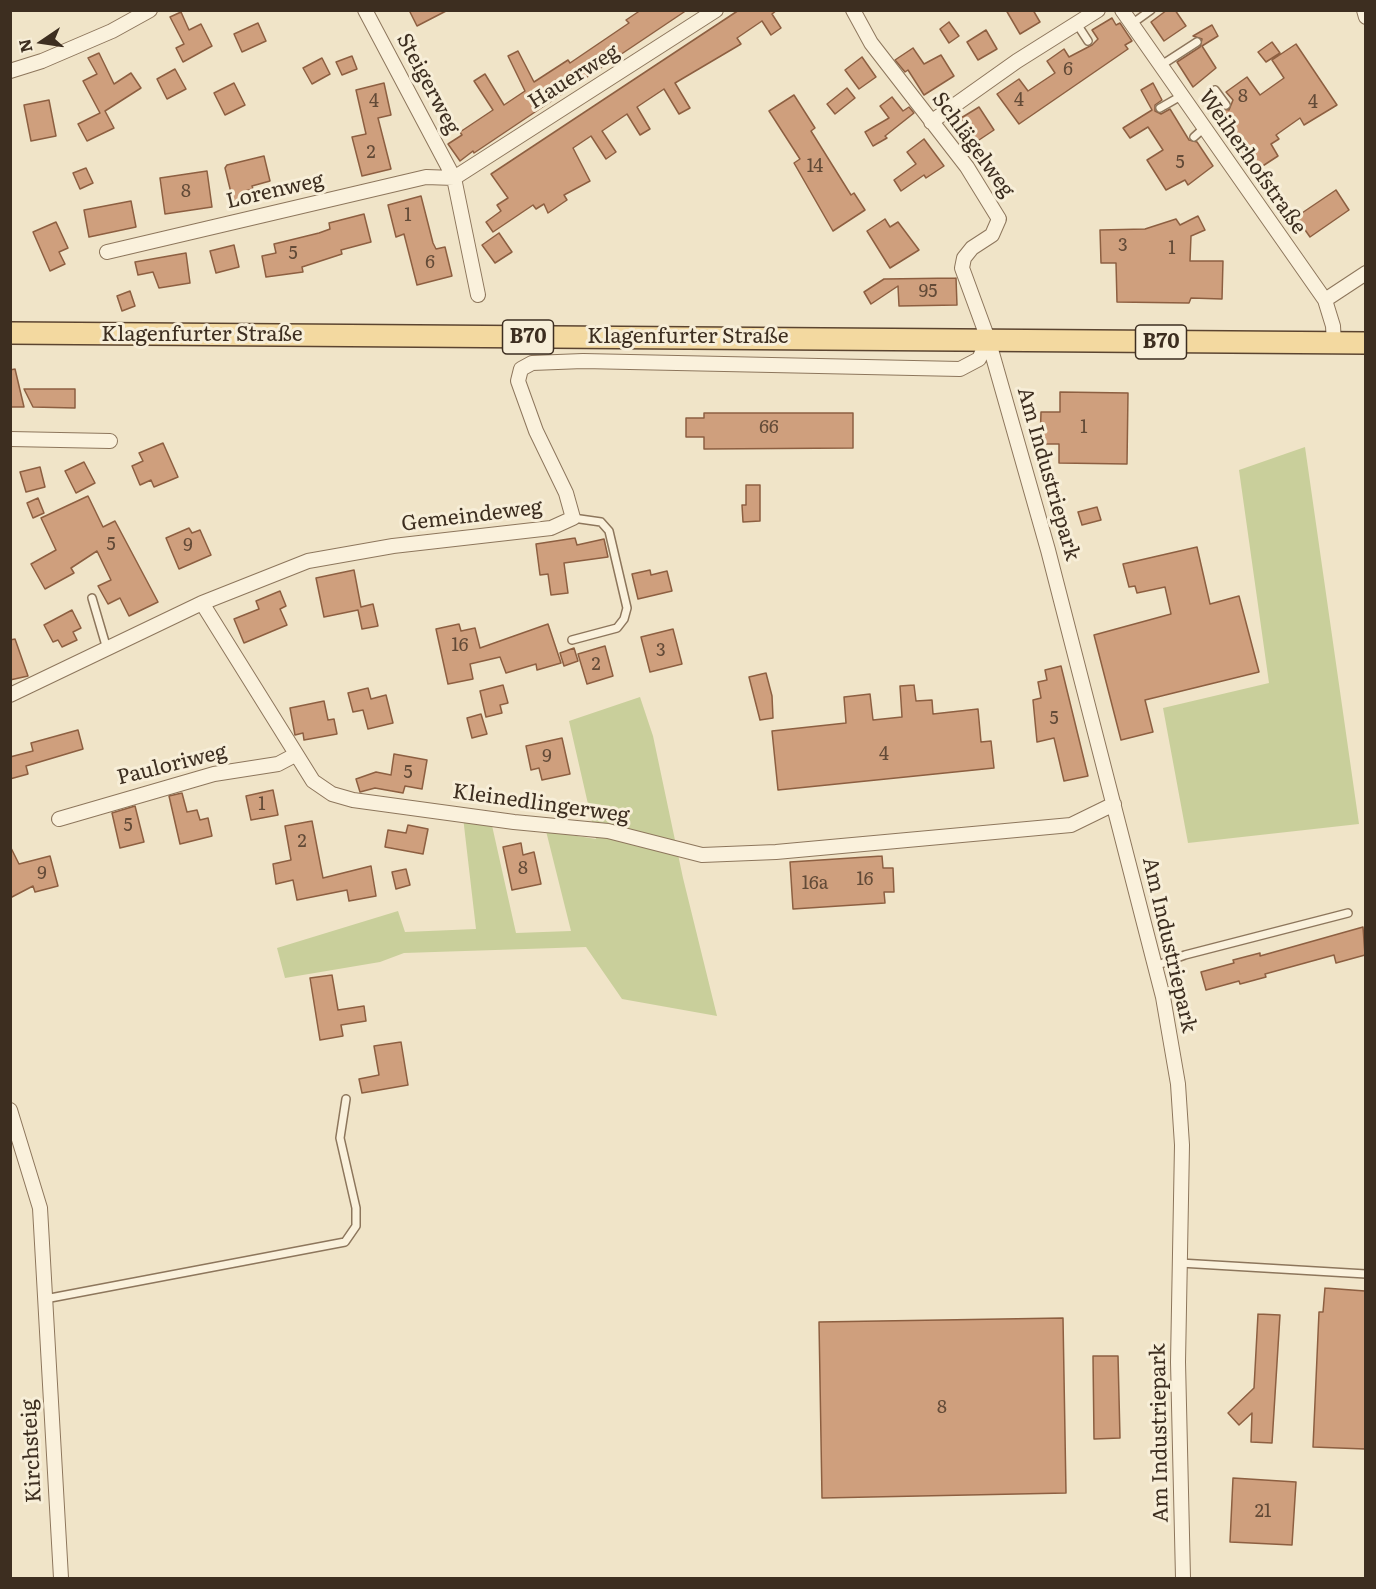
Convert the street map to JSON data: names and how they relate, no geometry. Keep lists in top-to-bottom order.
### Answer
{
  "streets": {
    "main road": ["Klagenfurter Straße", "B70"],
    "street": [
      "Hauerweg",
      "Steigerweg",
      "Schlägelweg",
      "Weiherhofstraße",
      "Lorenweg",
      "Am Industriepark",
      "Gemeindeweg",
      "Pauloriweg",
      "Kleinedlingerweg",
      "Kirchsteig"
    ]
  },
  "crossings": [
    ["Hauerweg", "Steigerweg"],
    ["Hauerweg", "Lorenweg"],
    ["Steigerweg", "Lorenweg"],
    ["Schlägelweg", "Klagenfurter Straße"],
    ["Schlägelweg", "Am Industriepark"],
    ["Schlägelweg", "Gemeindeweg"],
    ["Weiherhofstraße", "Klagenfurter Straße"],
    ["Klagenfurter Straße", "Am Industriepark"],
    ["Klagenfurter Straße", "Gemeindeweg"],
    ["Am Industriepark", "Gemeindeweg"],
    ["Am Industriepark", "Kleinedlingerweg"],
    ["Gemeindeweg", "Kleinedlingerweg"],
    ["Pauloriweg", "Kleinedlingerweg"]
  ],
  "house_numbers": [
    "6",
    "8",
    "4",
    "4",
    "4",
    "2",
    "5",
    "14",
    "8",
    "1",
    "3",
    "1",
    "5",
    "6",
    "95",
    "66",
    "1",
    "5",
    "9",
    "16",
    "3",
    "2",
    "5",
    "4",
    "9",
    "5",
    "1",
    "5",
    "2",
    "8",
    "9",
    "16",
    "16a",
    "8",
    "21"
  ],
  "north": "left"
}
